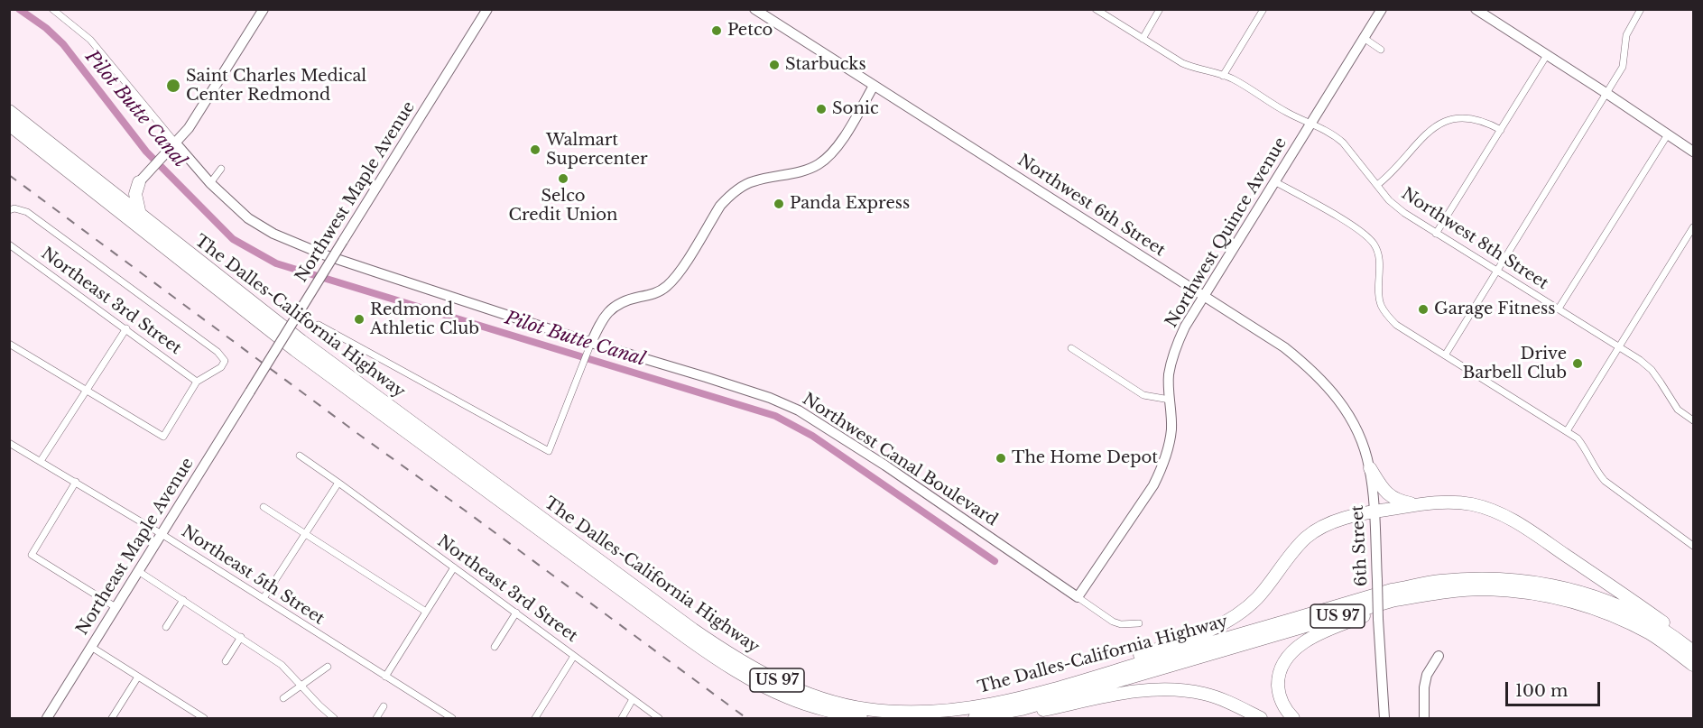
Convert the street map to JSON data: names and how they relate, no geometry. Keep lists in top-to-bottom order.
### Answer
{
  "streets": {
    "highway": ["The Dalles-California Highway", "US 97"],
    "street": [
      "Northwest Maple Avenue",
      "Northwest 6th Street",
      "Northwest Quince Avenue",
      "Northwest 8th Street",
      "Northeast 3rd Street",
      "Northwest Canal Boulevard",
      "6th Street",
      "Northeast Maple Avenue",
      "Northeast 5th Street"
    ]
  },
  "crossings": [
    ["Northwest Maple Avenue", "Northeast Maple Avenue"],
    ["Northwest 6th Street", "Northwest Quince Avenue"],
    ["Northwest 6th Street", "6th Street"],
    ["Northwest Quince Avenue", "Northwest 8th Street"],
    ["Northwest Quince Avenue", "Northwest Canal Boulevard"],
    ["Northeast Maple Avenue", "Northeast 5th Street"]
  ],
  "water": ["Pilot Butte Canal"],
  "places": [
    "Petco",
    "Starbucks",
    "Saint Charles Medical Center Redmond",
    "Sonic",
    "Walmart Supercenter",
    "Selco Credit Union",
    "Panda Express",
    "Garage Fitness",
    "Redmond Athletic Club",
    "Drive Barbell Club",
    "The Home Depot"
  ],
  "scale_bar": "100 m"
}
